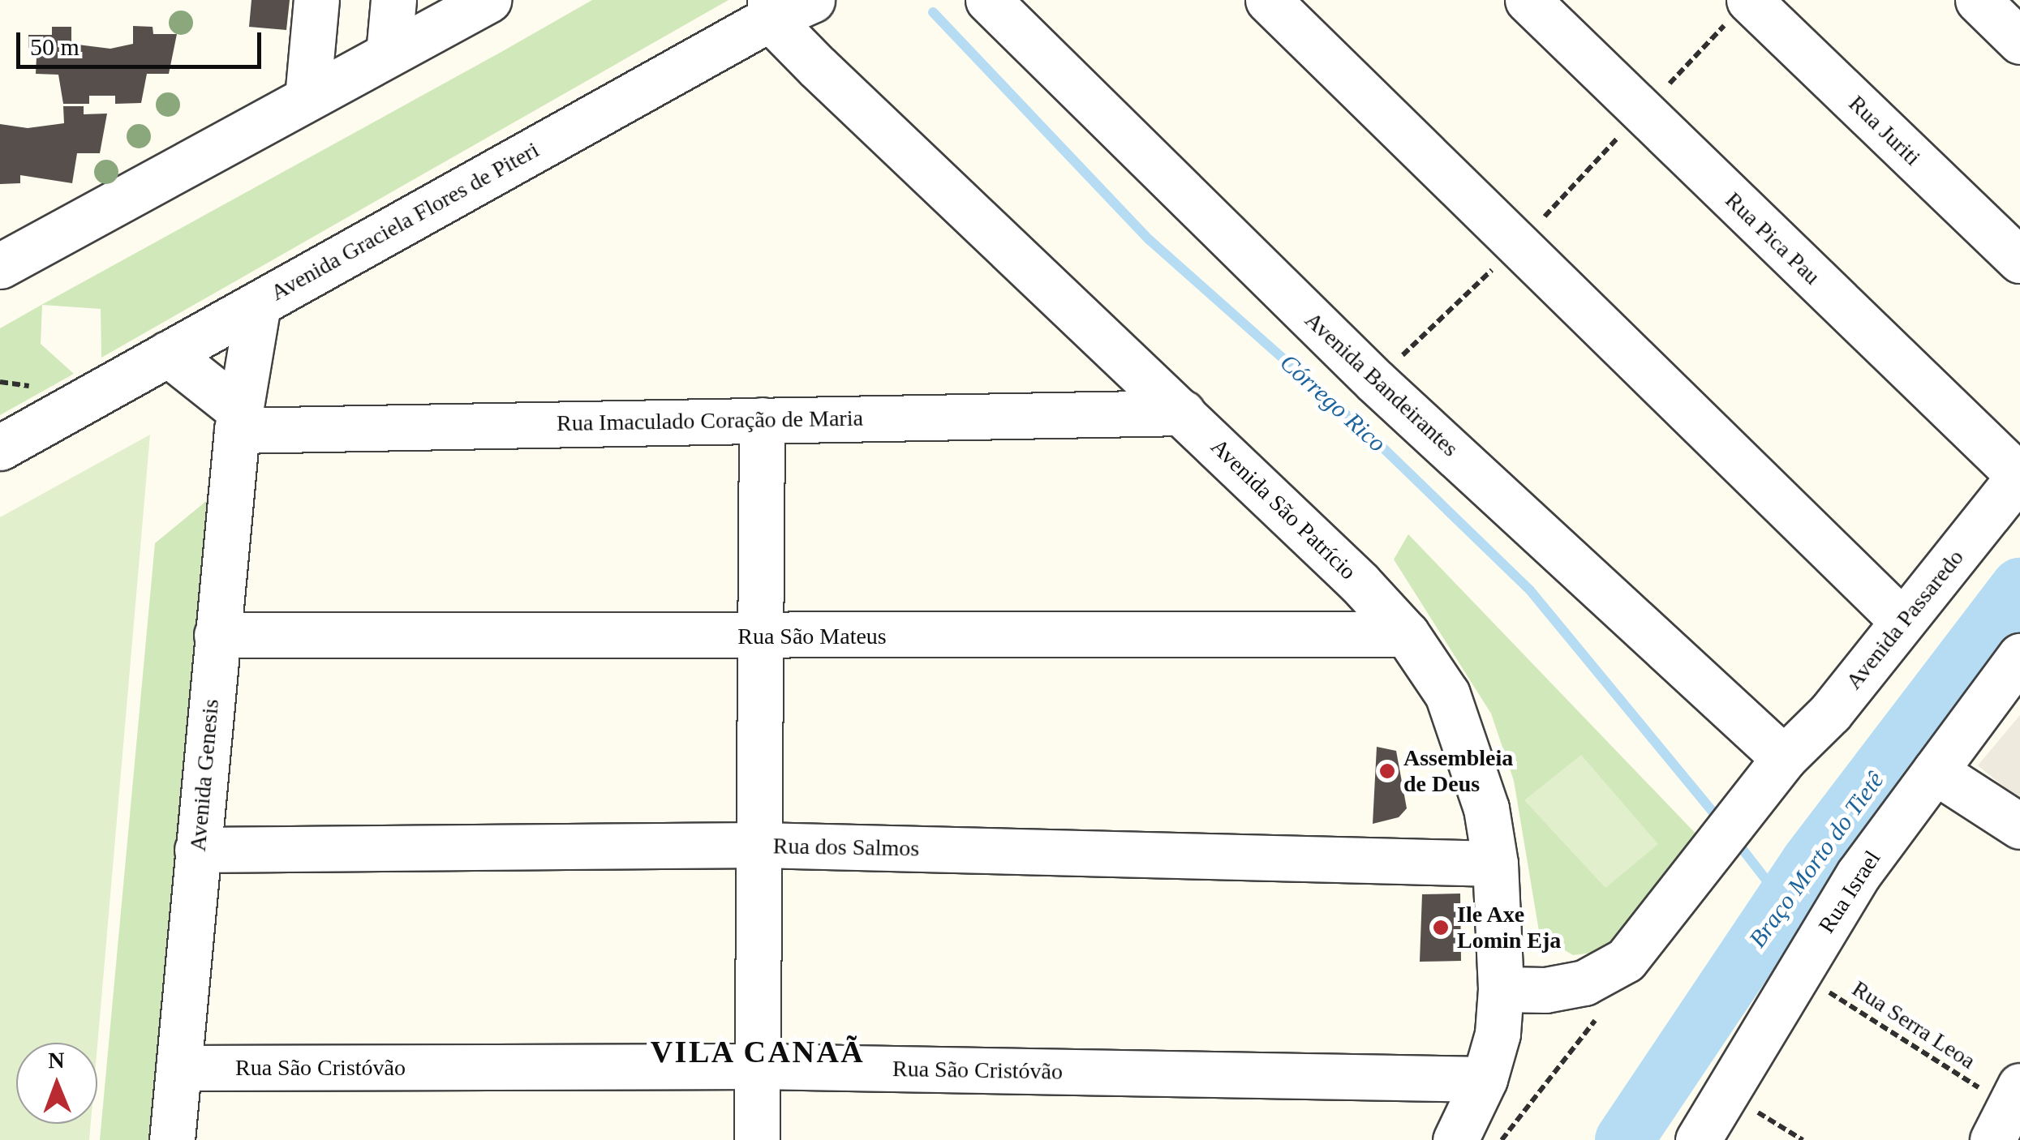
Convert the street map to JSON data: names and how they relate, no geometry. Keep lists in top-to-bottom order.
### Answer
{
  "streets": {
    "street": [
      "Rua Juriti",
      "Avenida Graciela Flores de Piteri",
      "Rua Pica Pau",
      "Avenida Bandeirantes",
      "Rua Imaculado Coração de Maria",
      "Avenida São Patrício",
      "Avenida Passaredo",
      "Rua São Mateus",
      "Avenida Genesis",
      "Rua dos Salmos",
      "Rua Israel",
      "Rua São Cristóvão"
    ],
    "path": ["Rua Serra Leoa"]
  },
  "crossings": [
    ["Avenida Graciela Flores de Piteri", "Avenida São Patrício"],
    ["Avenida Graciela Flores de Piteri", "Avenida Genesis"],
    ["Rua Pica Pau", "Avenida Passaredo"],
    ["Avenida Bandeirantes", "Avenida Passaredo"],
    ["Rua Imaculado Coração de Maria", "Avenida São Patrício"],
    ["Rua Imaculado Coração de Maria", "Avenida Genesis"],
    ["Avenida São Patrício", "Avenida Passaredo"],
    ["Avenida São Patrício", "Rua São Mateus"],
    ["Avenida São Patrício", "Rua dos Salmos"],
    ["Avenida São Patrício", "Rua São Cristóvão"],
    ["Rua São Mateus", "Avenida Genesis"],
    ["Avenida Genesis", "Rua dos Salmos"],
    ["Avenida Genesis", "Rua São Cristóvão"],
    ["Rua Israel", "Rua Serra Leoa"]
  ],
  "districts": ["VILA CANAÃ"],
  "water": ["Córrego Rico", "Braço Morto do Tietê"],
  "places": ["Assembleia de Deus", "Ile Axe Lomin Eja"],
  "scale_bar": "50 m",
  "north": "top"
}
